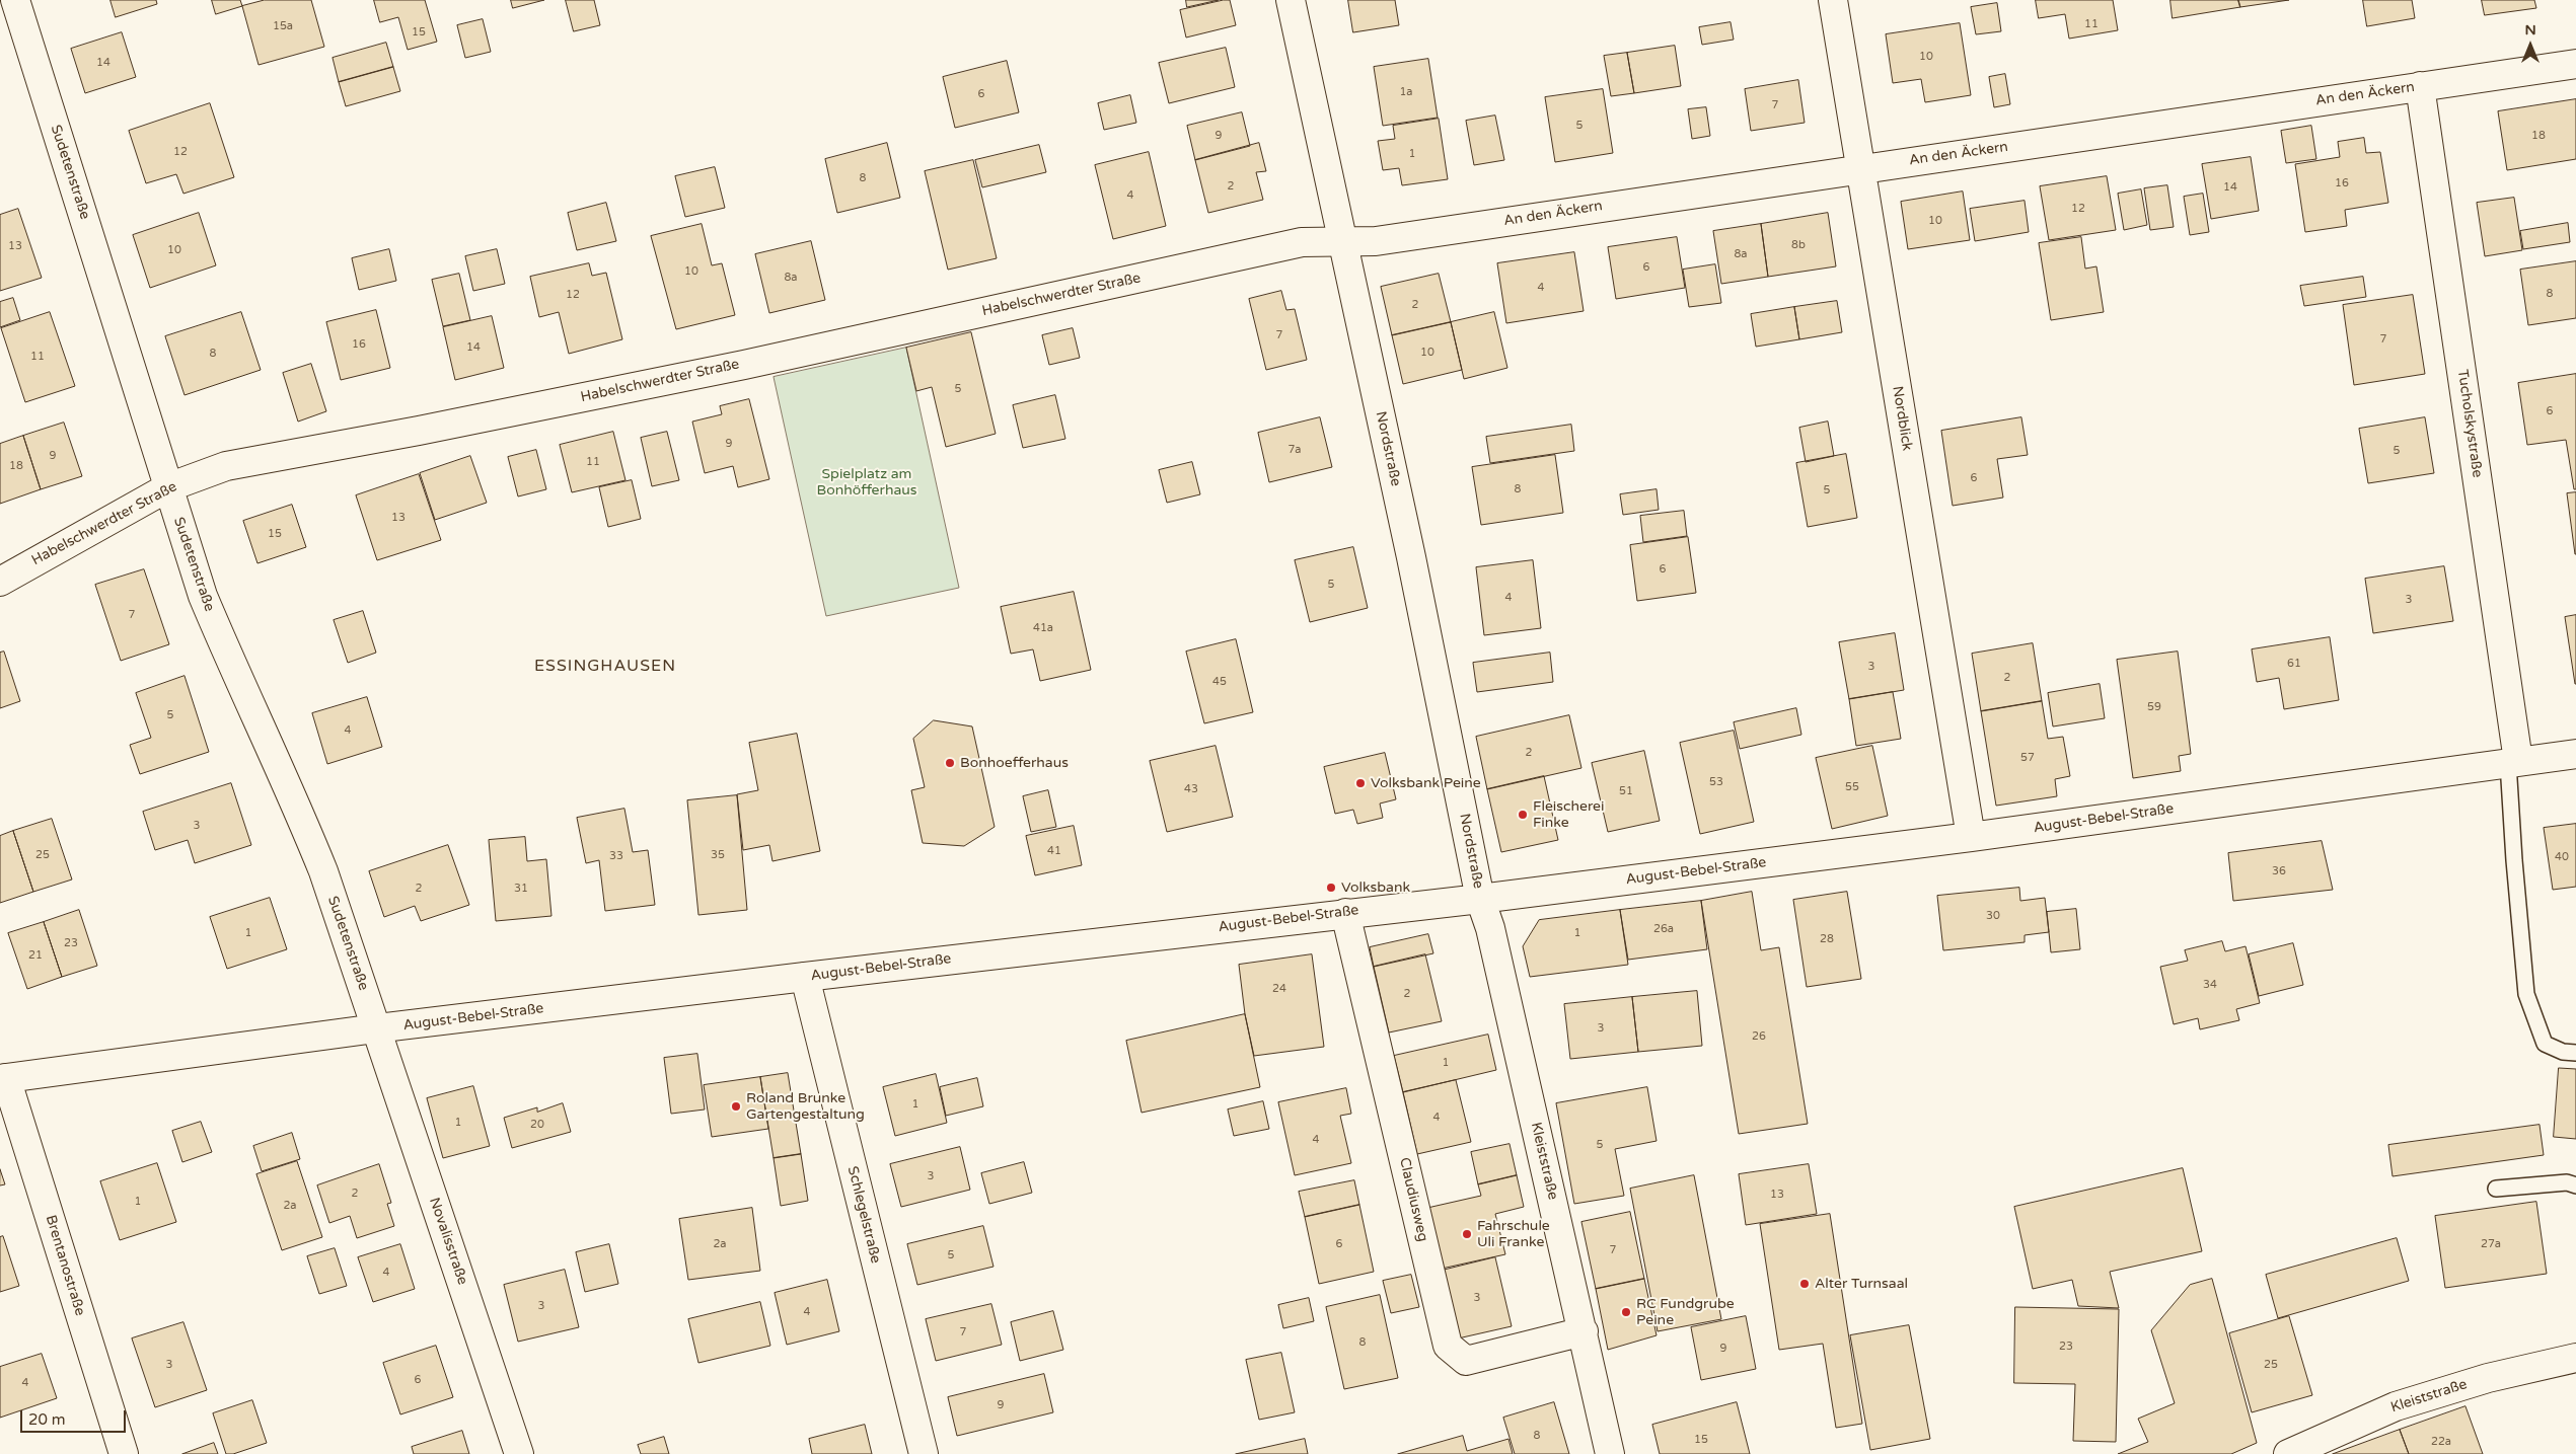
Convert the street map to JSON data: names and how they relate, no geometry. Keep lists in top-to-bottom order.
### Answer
{
  "streets": {
    "street": [
      "An den Äckern",
      "Sudetenstraße",
      "Habelschwerdter Straße",
      "Nordblick",
      "Tucholskystraße",
      "Nordstraße",
      "August-Bebel-Straße",
      "Kleiststraße",
      "Claudiusweg",
      "Schlegelstraße",
      "Novalisstraße",
      "Brentanostraße"
    ]
  },
  "crossings": [
    ["An den Äckern", "Habelschwerdter Straße"],
    ["An den Äckern", "Nordblick"],
    ["An den Äckern", "Tucholskystraße"],
    ["An den Äckern", "Nordstraße"],
    ["Sudetenstraße", "Habelschwerdter Straße"],
    ["Sudetenstraße", "August-Bebel-Straße"],
    ["Sudetenstraße", "Novalisstraße"],
    ["Habelschwerdter Straße", "Nordstraße"],
    ["Nordblick", "August-Bebel-Straße"],
    ["Tucholskystraße", "August-Bebel-Straße"],
    ["Nordstraße", "August-Bebel-Straße"],
    ["Nordstraße", "Kleiststraße"],
    ["August-Bebel-Straße", "Kleiststraße"],
    ["August-Bebel-Straße", "Claudiusweg"],
    ["August-Bebel-Straße", "Schlegelstraße"],
    ["August-Bebel-Straße", "Novalisstraße"],
    ["August-Bebel-Straße", "Brentanostraße"],
    ["Kleiststraße", "Claudiusweg"]
  ],
  "districts": ["ESSINGHAUSEN"],
  "parks": ["Spielplatz am Bonhöfferhaus"],
  "places": [
    "Bonhoefferhaus",
    "Volksbank Peine",
    "Fleischerei Finke",
    "Volksbank",
    "Roland Brunke Gartengestaltung",
    "Fahrschule Uli Franke",
    "Alter Turnsaal",
    "RC Fundgrube Peine"
  ],
  "house_numbers": [
    "11",
    "15a",
    "15",
    "10",
    "14",
    "1a",
    "6",
    "7",
    "5",
    "9",
    "18",
    "12",
    "1",
    "8",
    "16",
    "2",
    "14",
    "4",
    "12",
    "10",
    "8b",
    "13",
    "10",
    "8a",
    "6",
    "10",
    "8a",
    "4",
    "8",
    "12",
    "2",
    "7",
    "7",
    "16",
    "14",
    "10",
    "8",
    "11",
    "5",
    "6",
    "9",
    "7a",
    "5",
    "9",
    "11",
    "18",
    "6",
    "8",
    "5",
    "13",
    "15",
    "6",
    "5",
    "4",
    "3",
    "7",
    "41a",
    "61",
    "3",
    "2",
    "45",
    "59",
    "5",
    "4",
    "2",
    "57",
    "53",
    "55",
    "43",
    "51",
    "3",
    "41",
    "25",
    "35",
    "33",
    "40",
    "36",
    "2",
    "31",
    "30",
    "26a",
    "1",
    "1",
    "28",
    "23",
    "21",
    "34",
    "24",
    "2",
    "3",
    "26",
    "1",
    "1",
    "4",
    "1",
    "20",
    "4",
    "5",
    "3",
    "2",
    "13",
    "1",
    "2a",
    "2a",
    "6",
    "27a",
    "7",
    "5",
    "4",
    "3",
    "3",
    "4",
    "7",
    "8",
    "23",
    "9",
    "3",
    "25",
    "6",
    "4",
    "9",
    "8",
    "15",
    "22a"
  ],
  "scale_bar": "20 m",
  "north": "top"
}
